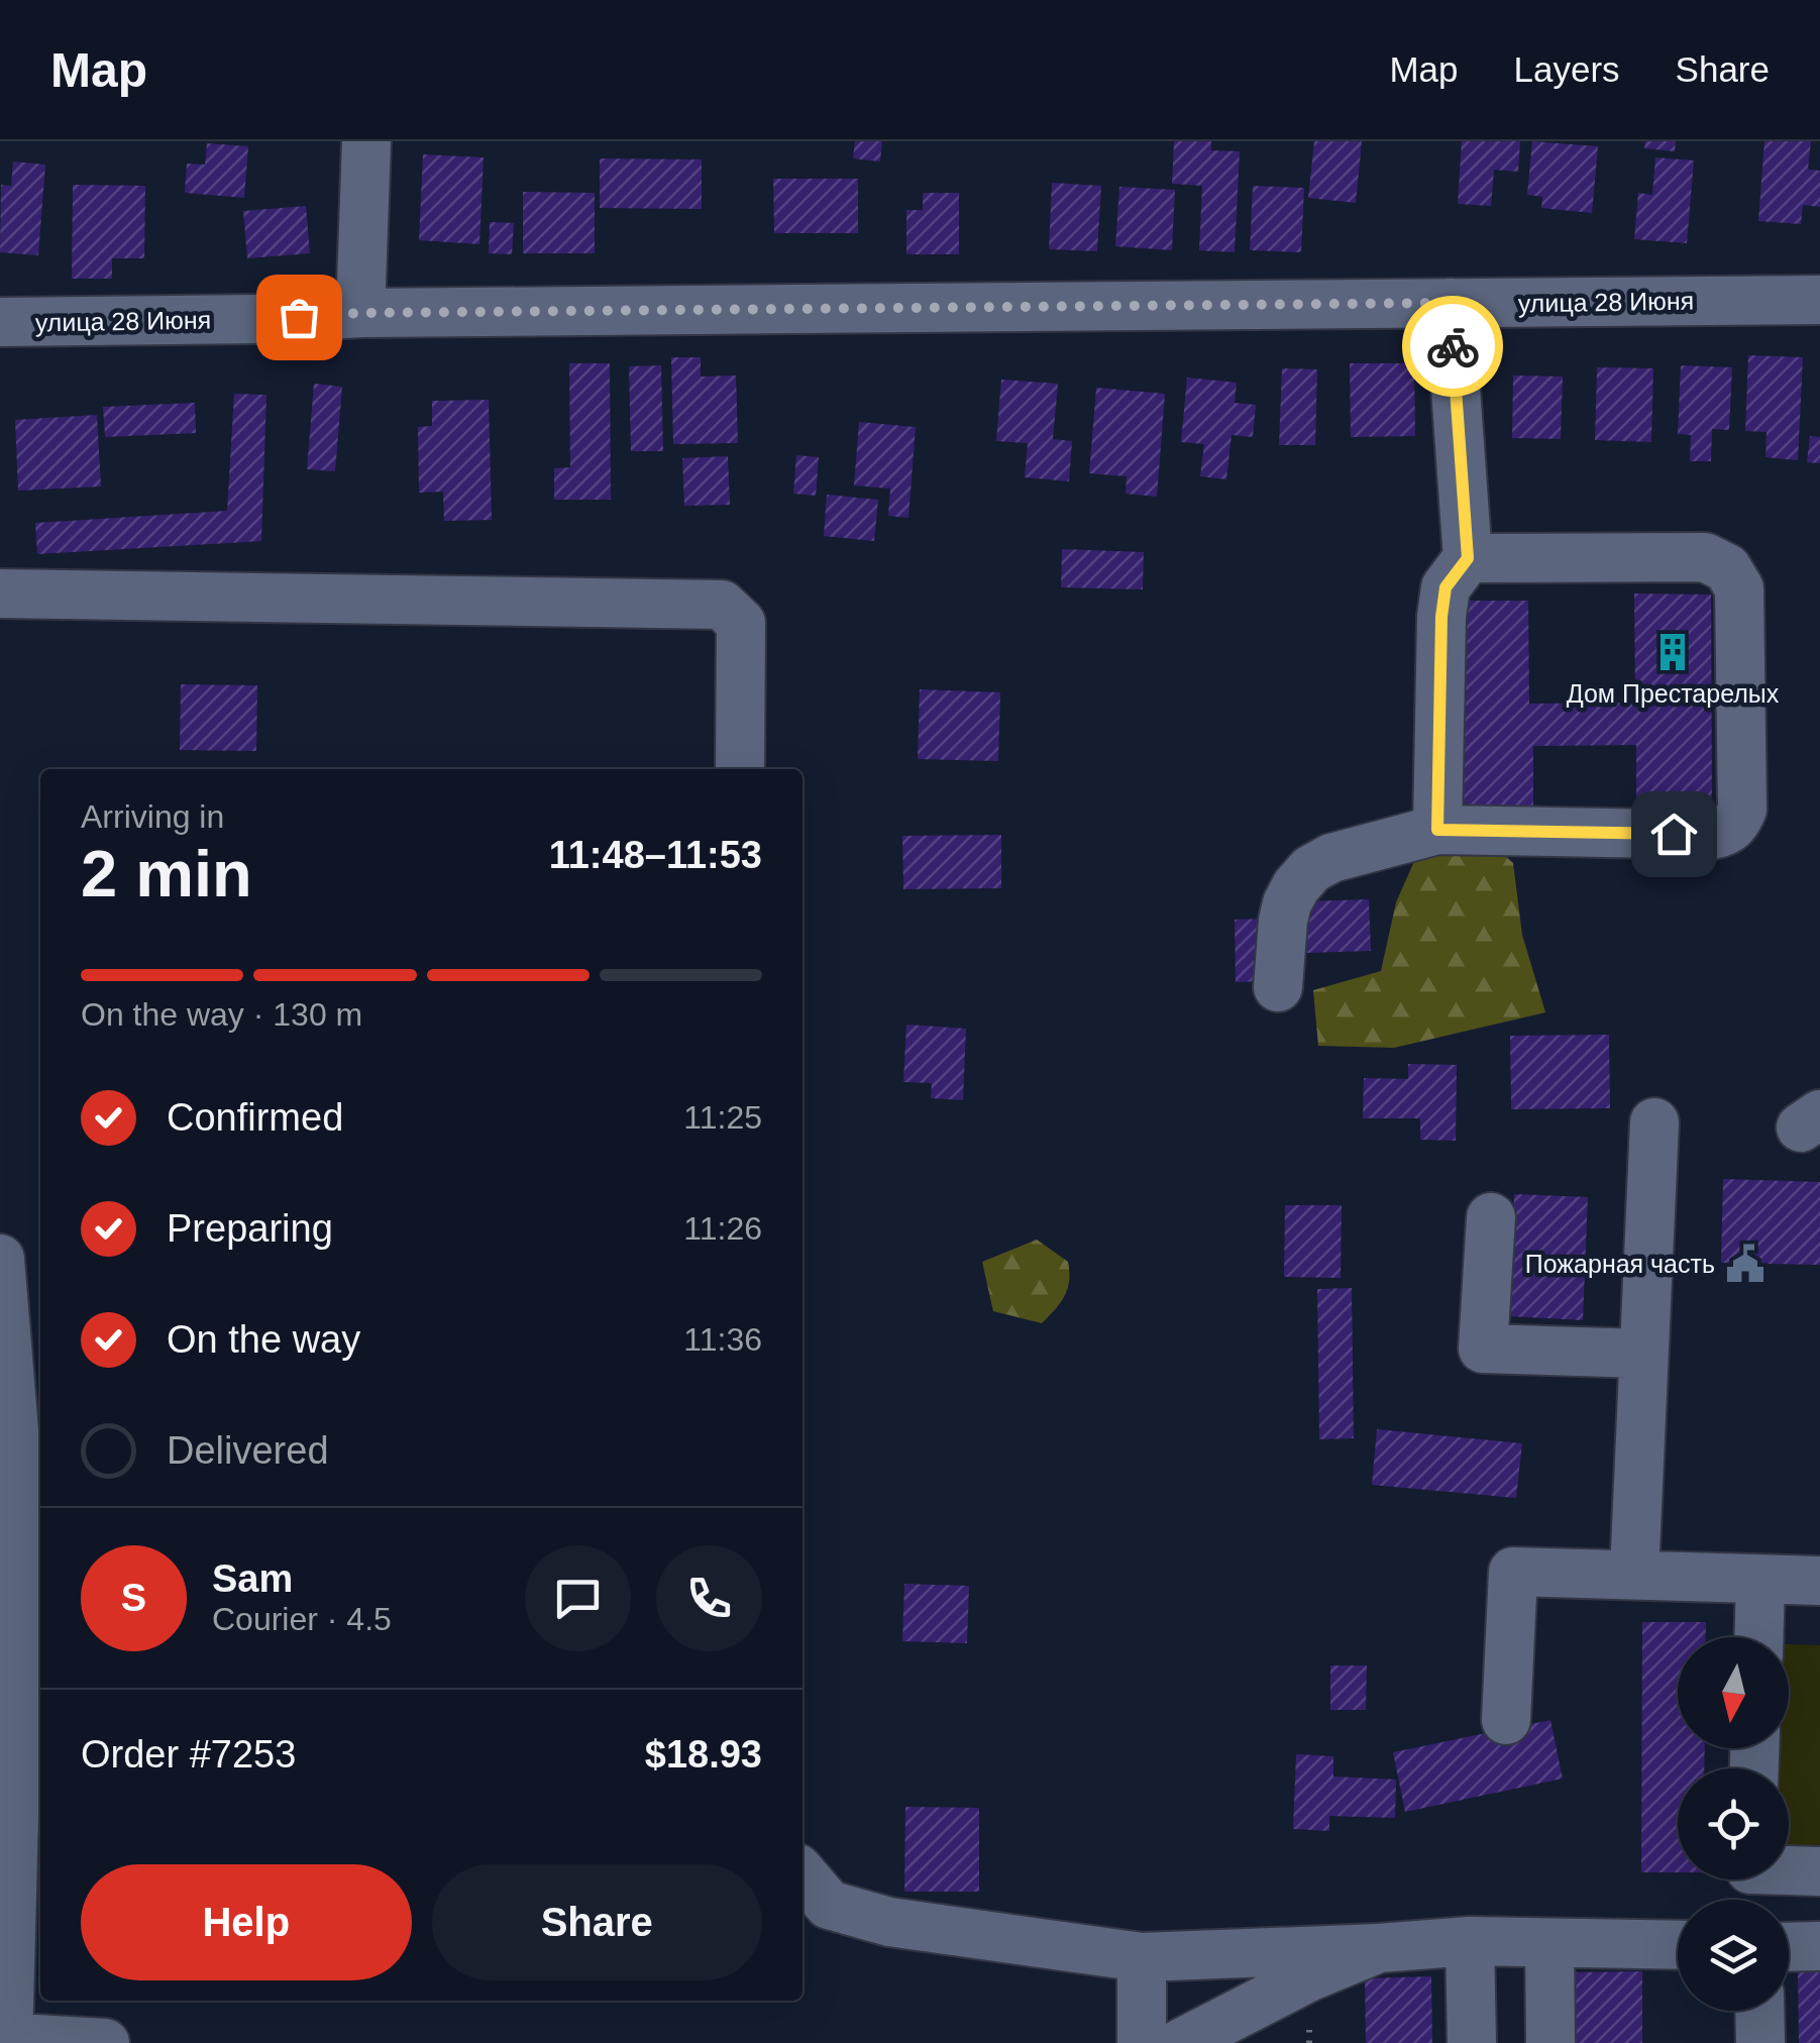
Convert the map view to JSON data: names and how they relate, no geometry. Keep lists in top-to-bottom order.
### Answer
{
  "streets": {
    "street": ["улица 28 Июня"]
  },
  "places": {
    "building": ["Дом Престарелых"],
    "public building": ["Пожарная часть"]
  },
  "north": "bottom",
  "page": {
    "header": "Map",
    "nav": ["Map", "Layers", "Share"],
    "heading": ["2 min", "Arriving in", "11:48–11:53"],
    "panel": [
      "Sam",
      "Courier · 4.5",
      "Order #7253",
      "$18.93"
    ],
    "bar": "On the way · 130 m",
    "list": [
      ["Confirmed", "11:25"],
      ["Preparing", "11:26"],
      ["On the way", "11:36"],
      "Delivered"
    ],
    "round": "S",
    "buttons": ["Help", "Share"]
  }
}
